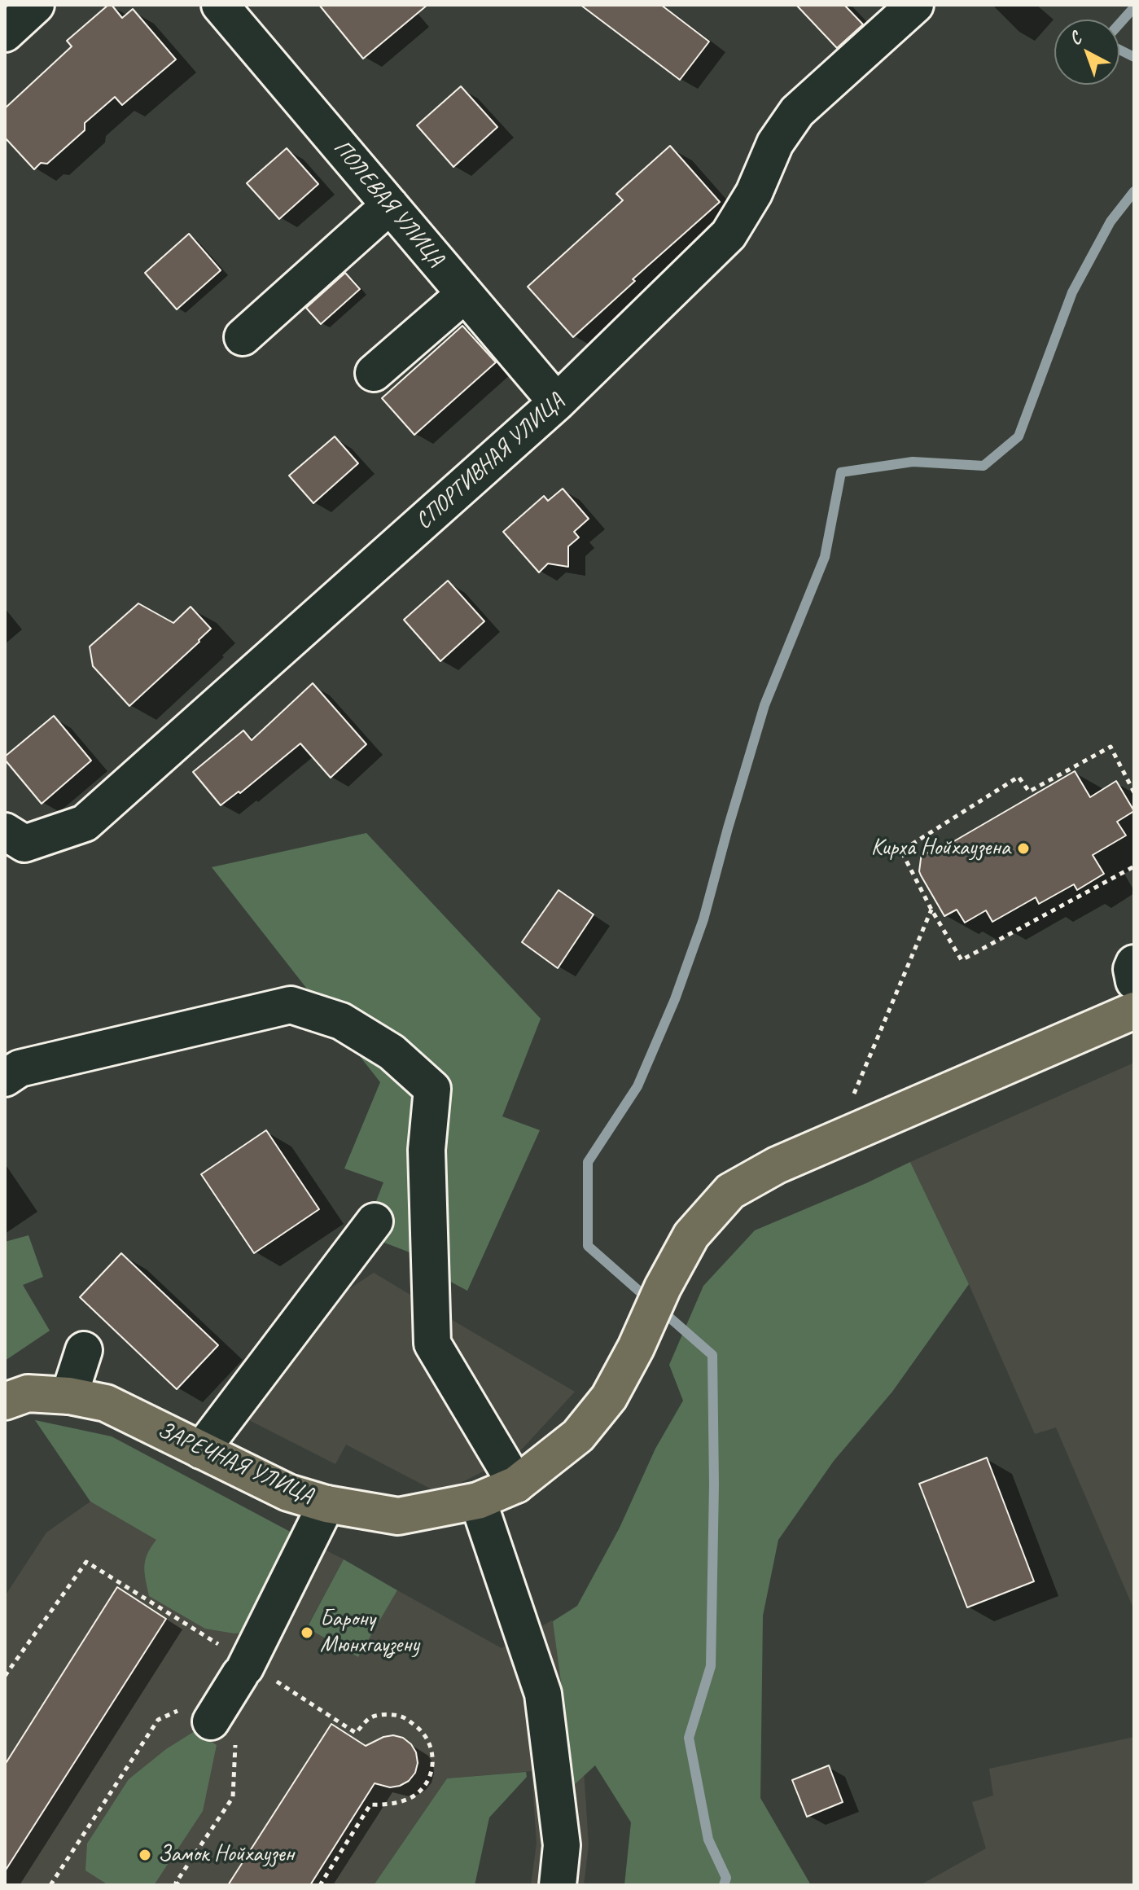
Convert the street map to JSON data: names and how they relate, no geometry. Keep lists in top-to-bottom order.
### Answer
{
  "streets": {
    "main road": ["ЗАРЕЧНАЯ УЛИЦА"],
    "street": ["ПОЛЕВАЯ УЛИЦА", "СПОРТИВНАЯ УЛИЦА"]
  },
  "crossings": [
    ["ПОЛЕВАЯ УЛИЦА", "СПОРТИВНАЯ УЛИЦА"]
  ],
  "places": ["Кирха Нойхаузена", "Барону Мюнхгаузену", "Замок Нойхаузен"],
  "north": "top left"
}
